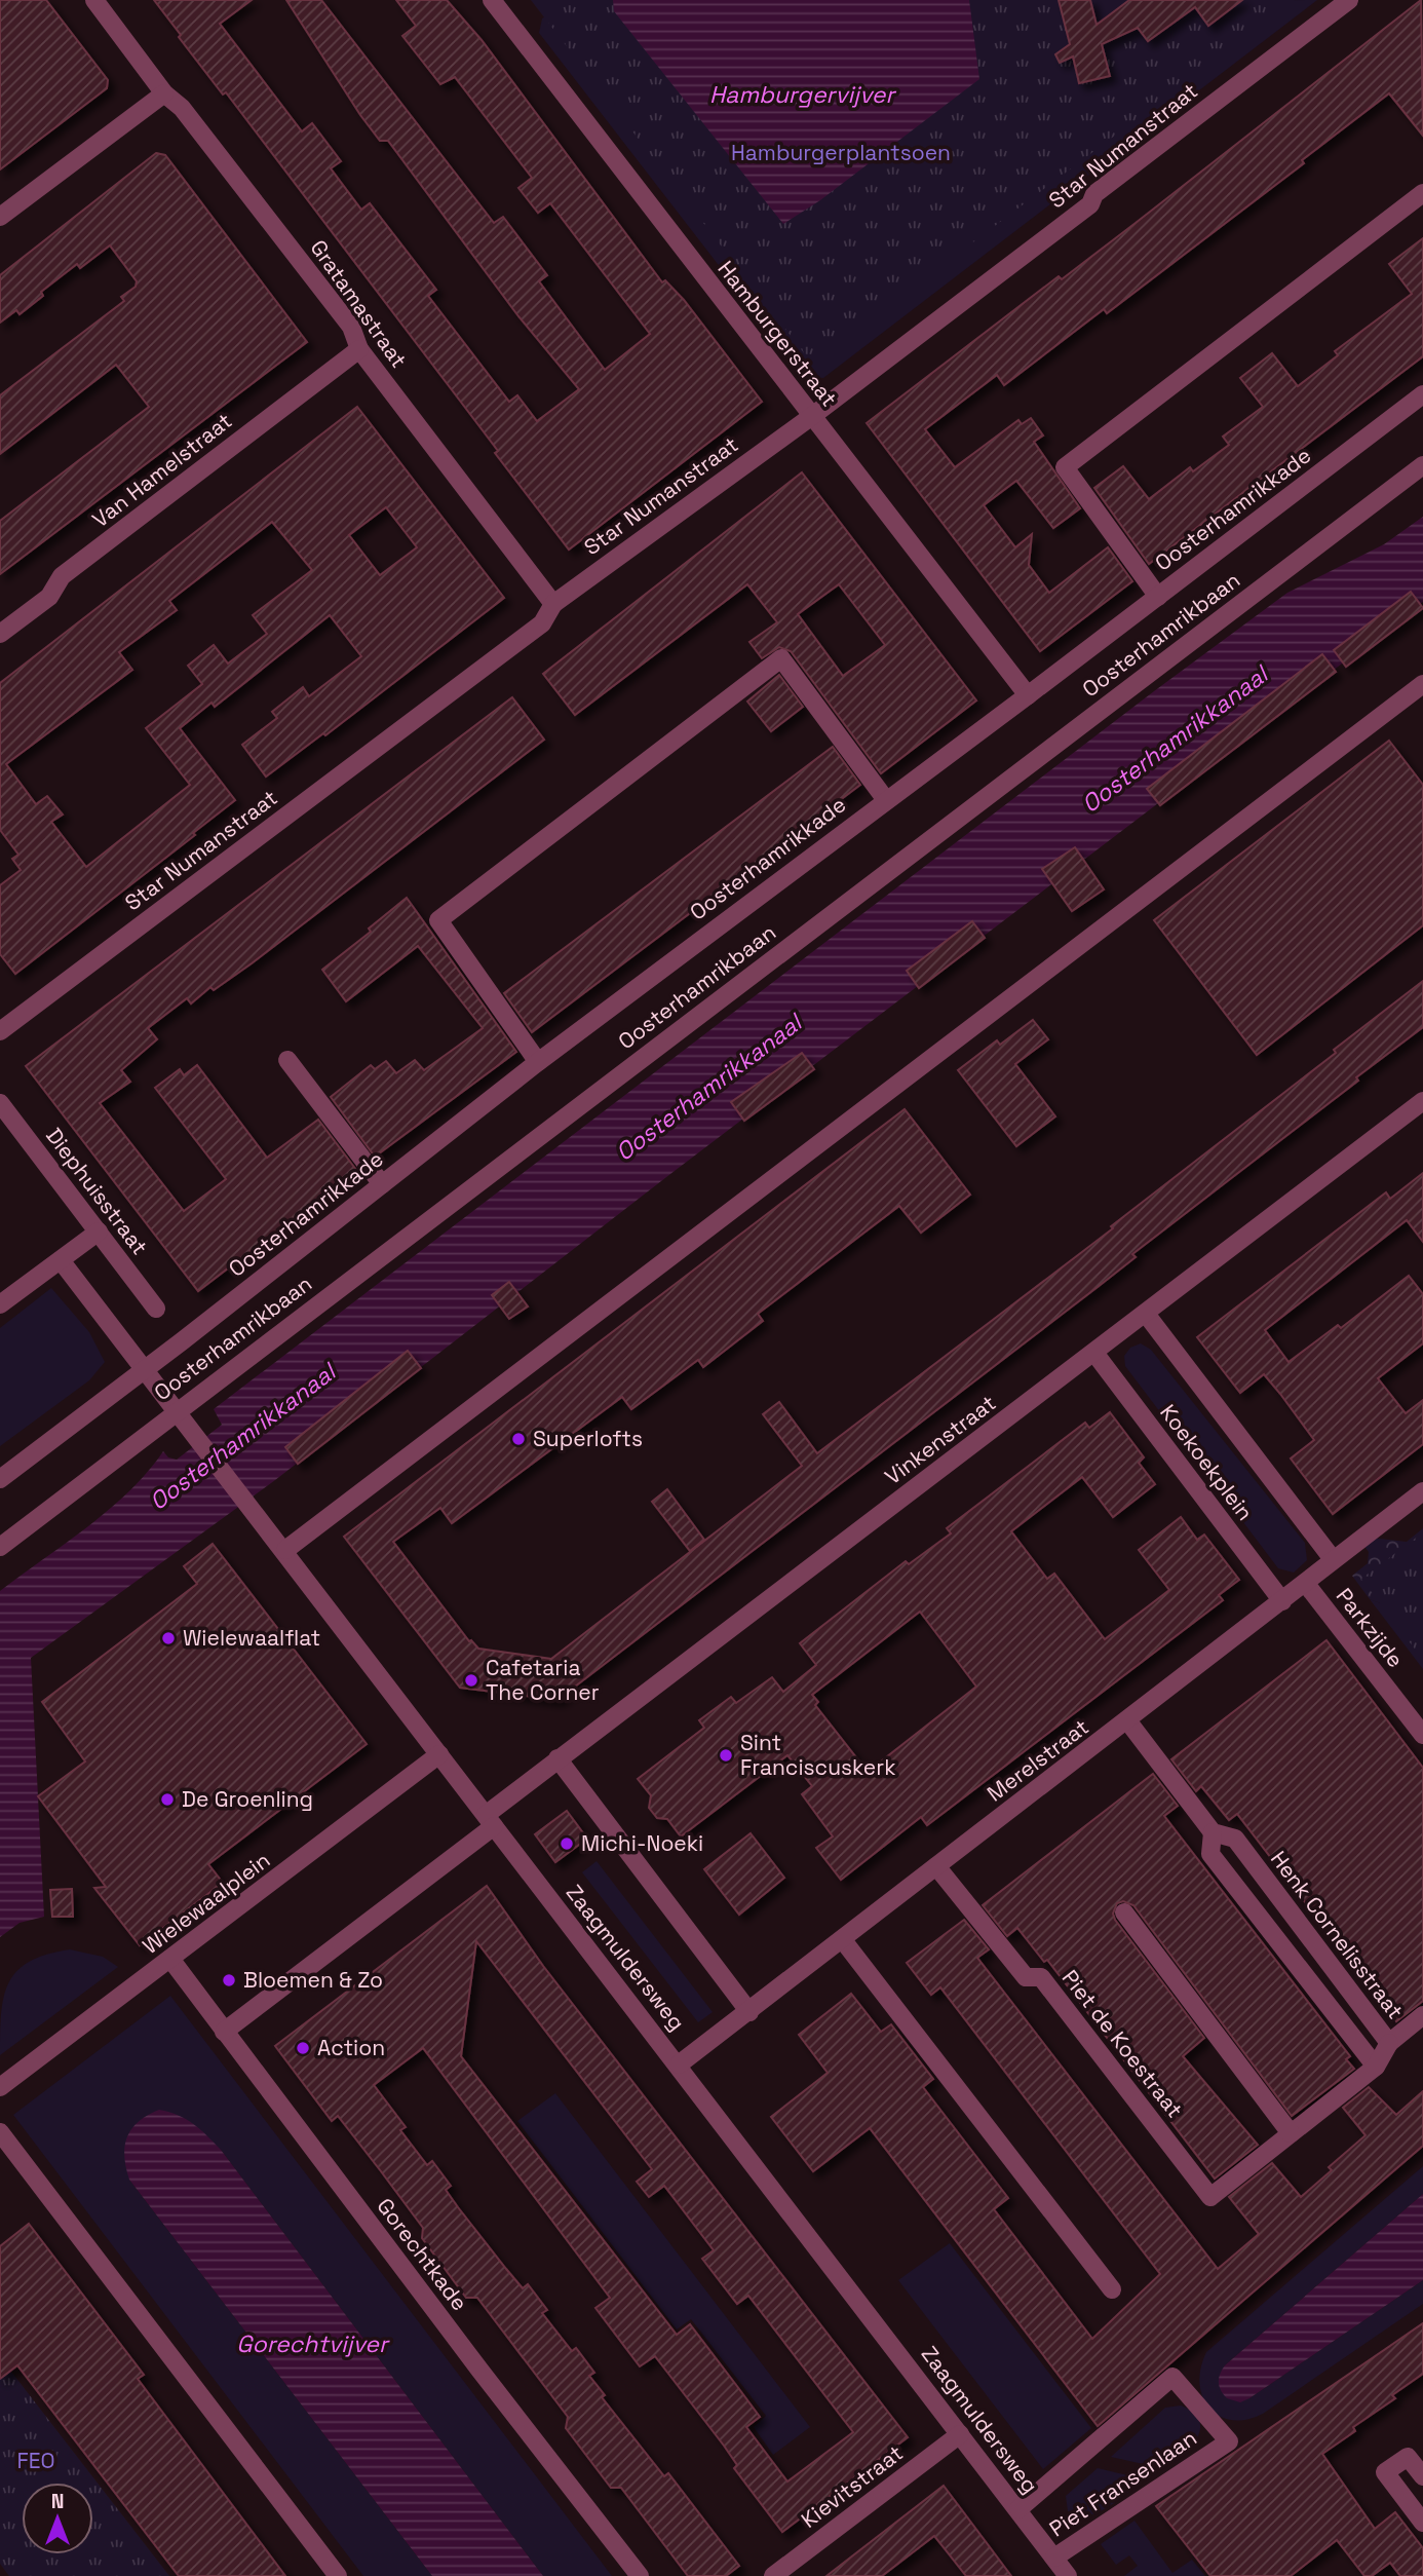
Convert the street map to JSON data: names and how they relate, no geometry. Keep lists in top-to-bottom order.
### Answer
{
  "streets": {
    "street": [
      "Star Numanstraat",
      "Gratamastraat",
      "Hamburgerstraat",
      "Van Hamelstraat",
      "Oosterhamrikkade",
      "Oosterhamrikbaan",
      "Diephuisstraat",
      "Vinkenstraat",
      "Koekoekplein",
      "Parkzijde",
      "Merelstraat",
      "Wielewaalplein",
      "Henk Cornelisstraat",
      "Zaagmuldersweg",
      "Piet de Koestraat",
      "Gorechtkade",
      "Piet Fransenlaan",
      "Kievitstraat"
    ]
  },
  "crossings": [
    ["Star Numanstraat", "Gratamastraat"],
    ["Star Numanstraat", "Hamburgerstraat"],
    ["Gratamastraat", "Van Hamelstraat"],
    ["Hamburgerstraat", "Oosterhamrikkade"],
    ["Oosterhamrikkade", "Zaagmuldersweg"],
    ["Oosterhamrikbaan", "Zaagmuldersweg"],
    ["Vinkenstraat", "Koekoekplein"],
    ["Vinkenstraat", "Zaagmuldersweg"],
    ["Koekoekplein", "Merelstraat"],
    ["Parkzijde", "Merelstraat"],
    ["Merelstraat", "Henk Cornelisstraat"],
    ["Merelstraat", "Zaagmuldersweg"],
    ["Merelstraat", "Piet de Koestraat"],
    ["Wielewaalplein", "Zaagmuldersweg"],
    ["Wielewaalplein", "Gorechtkade"],
    ["Zaagmuldersweg", "Piet Fransenlaan"],
    ["Zaagmuldersweg", "Kievitstraat"]
  ],
  "water": ["Hamburgervijver", "Oosterhamrikkanaal", "Gorechtvijver"],
  "parks": ["Hamburgerplantsoen", "FEO"],
  "places": [
    "Superlofts",
    "Wielewaalflat",
    "Cafetaria The Corner",
    "Sint Franciscuskerk",
    "De Groenling",
    "Michi-Noeki",
    "Bloemen & Zo",
    "Action"
  ],
  "north": "top"
}
